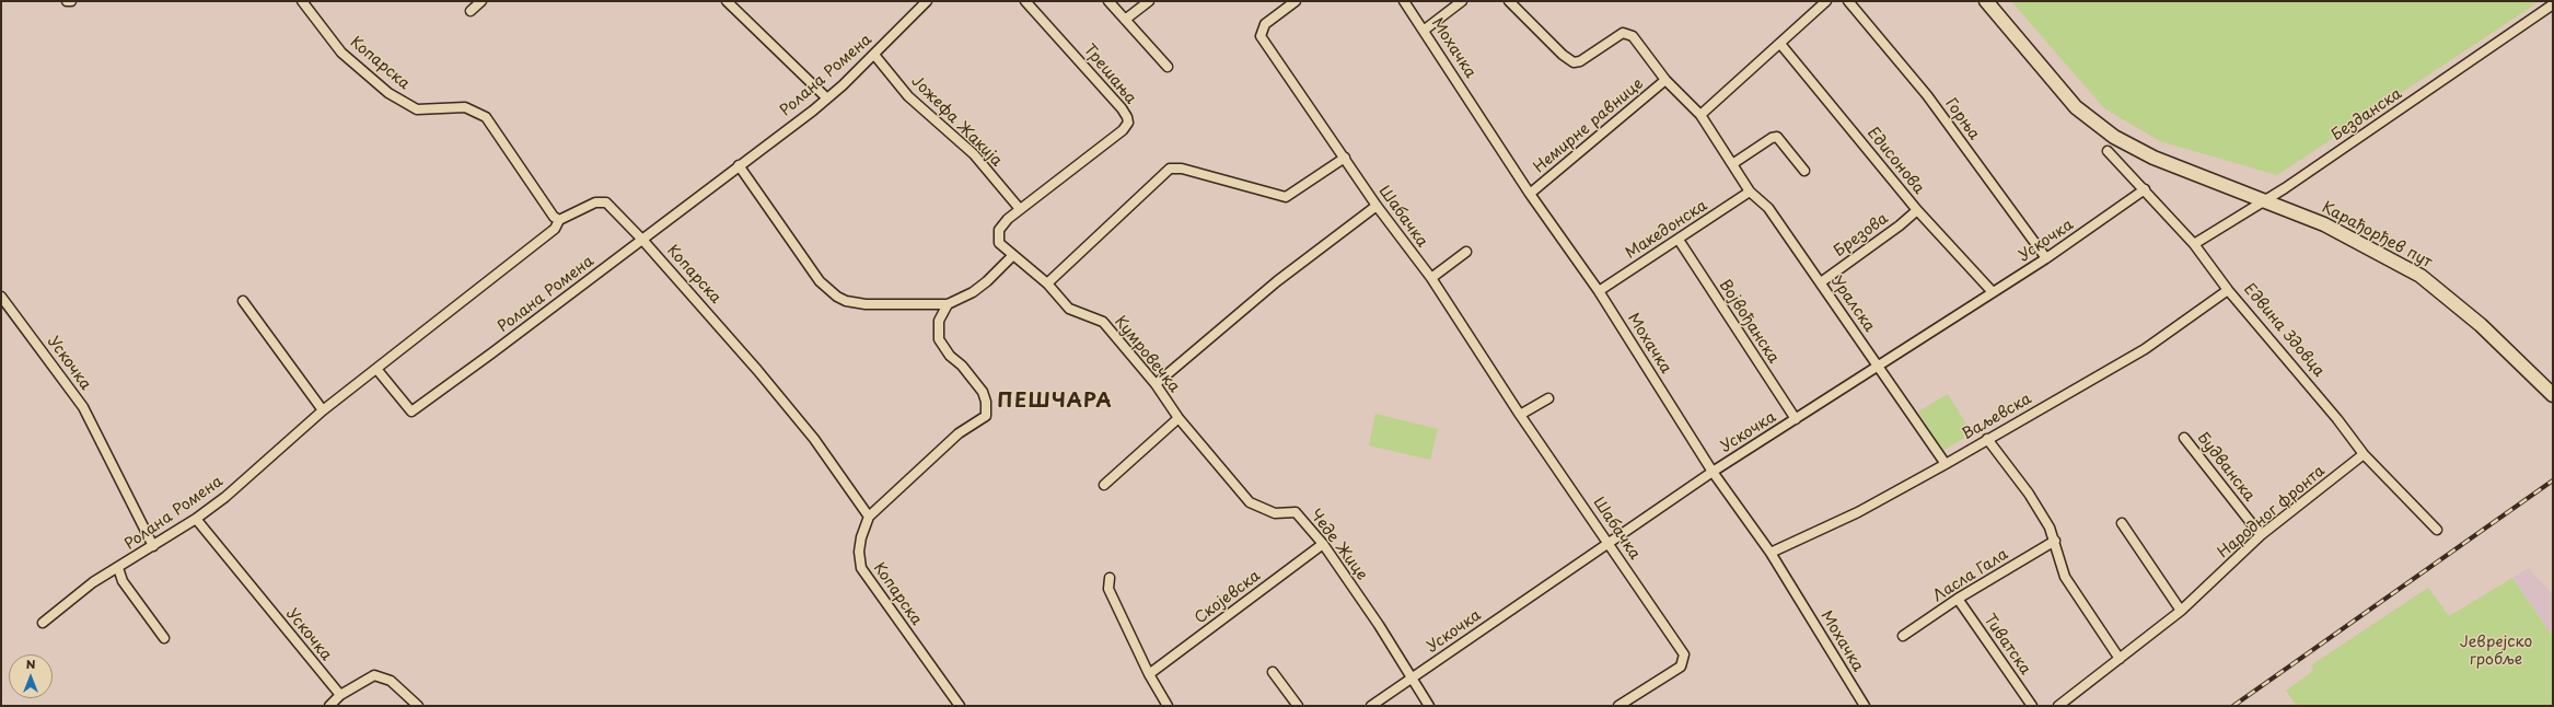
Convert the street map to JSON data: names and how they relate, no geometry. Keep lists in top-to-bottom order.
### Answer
{
  "streets": {
    "main road": ["Карађорђев пут"],
    "street": [
      "Мохачка",
      "Копарска",
      "Трешања",
      "Ролана Ромена",
      "Безданска",
      "Горња",
      "Јожефа Жакија",
      "Немирне равнице",
      "Едисонова",
      "Шабачка",
      "Македонска",
      "Брезова",
      "Ускочка",
      "Уралска",
      "Војвођанска",
      "Едвина Здовца",
      "Кумровечка",
      "Ваљевска",
      "Будванска",
      "Народног фронта",
      "Чеде Жице",
      "Ласла Гала",
      "Скојевска",
      "Тиватска"
    ]
  },
  "crossings": [
    ["Мохачка", "Немирне равнице"],
    ["Мохачка", "Македонска"],
    ["Мохачка", "Ускочка"],
    ["Мохачка", "Ваљевска"],
    ["Копарска", "Ролана Ромена"],
    ["Трешања", "Јожефа Жакија"],
    ["Трешања", "Кумровечка"],
    ["Ролана Ромена", "Јожефа Жакија"],
    ["Ролана Ромена", "Ускочка"],
    ["Безданска", "Карађорђев пут"],
    ["Безданска", "Едвина Здовца"],
    ["Горња", "Ускочка"],
    ["Јожефа Жакија", "Кумровечка"],
    ["Немирне равнице", "Уралска"],
    ["Едисонова", "Брезова"],
    ["Едисонова", "Ускочка"],
    ["Шабачка", "Ускочка"],
    ["Македонска", "Уралска"],
    ["Македонска", "Војвођанска"],
    ["Брезова", "Уралска"],
    ["Ускочка", "Уралска"],
    ["Ускочка", "Војвођанска"],
    ["Ускочка", "Едвина Здовца"],
    ["Ускочка", "Чеде Жице"],
    ["Уралска", "Ваљевска"],
    ["Едвина Здовца", "Ваљевска"],
    ["Едвина Здовца", "Народног фронта"],
    ["Кумровечка", "Чеде Жице"],
    ["Будванска", "Народног фронта"],
    ["Чеде Жице", "Скојевска"],
    ["Ласла Гала", "Тиватска"]
  ],
  "districts": ["ПЕШЧАРА"],
  "parks": ["Јеврејско гробље"],
  "north": "top"
}
